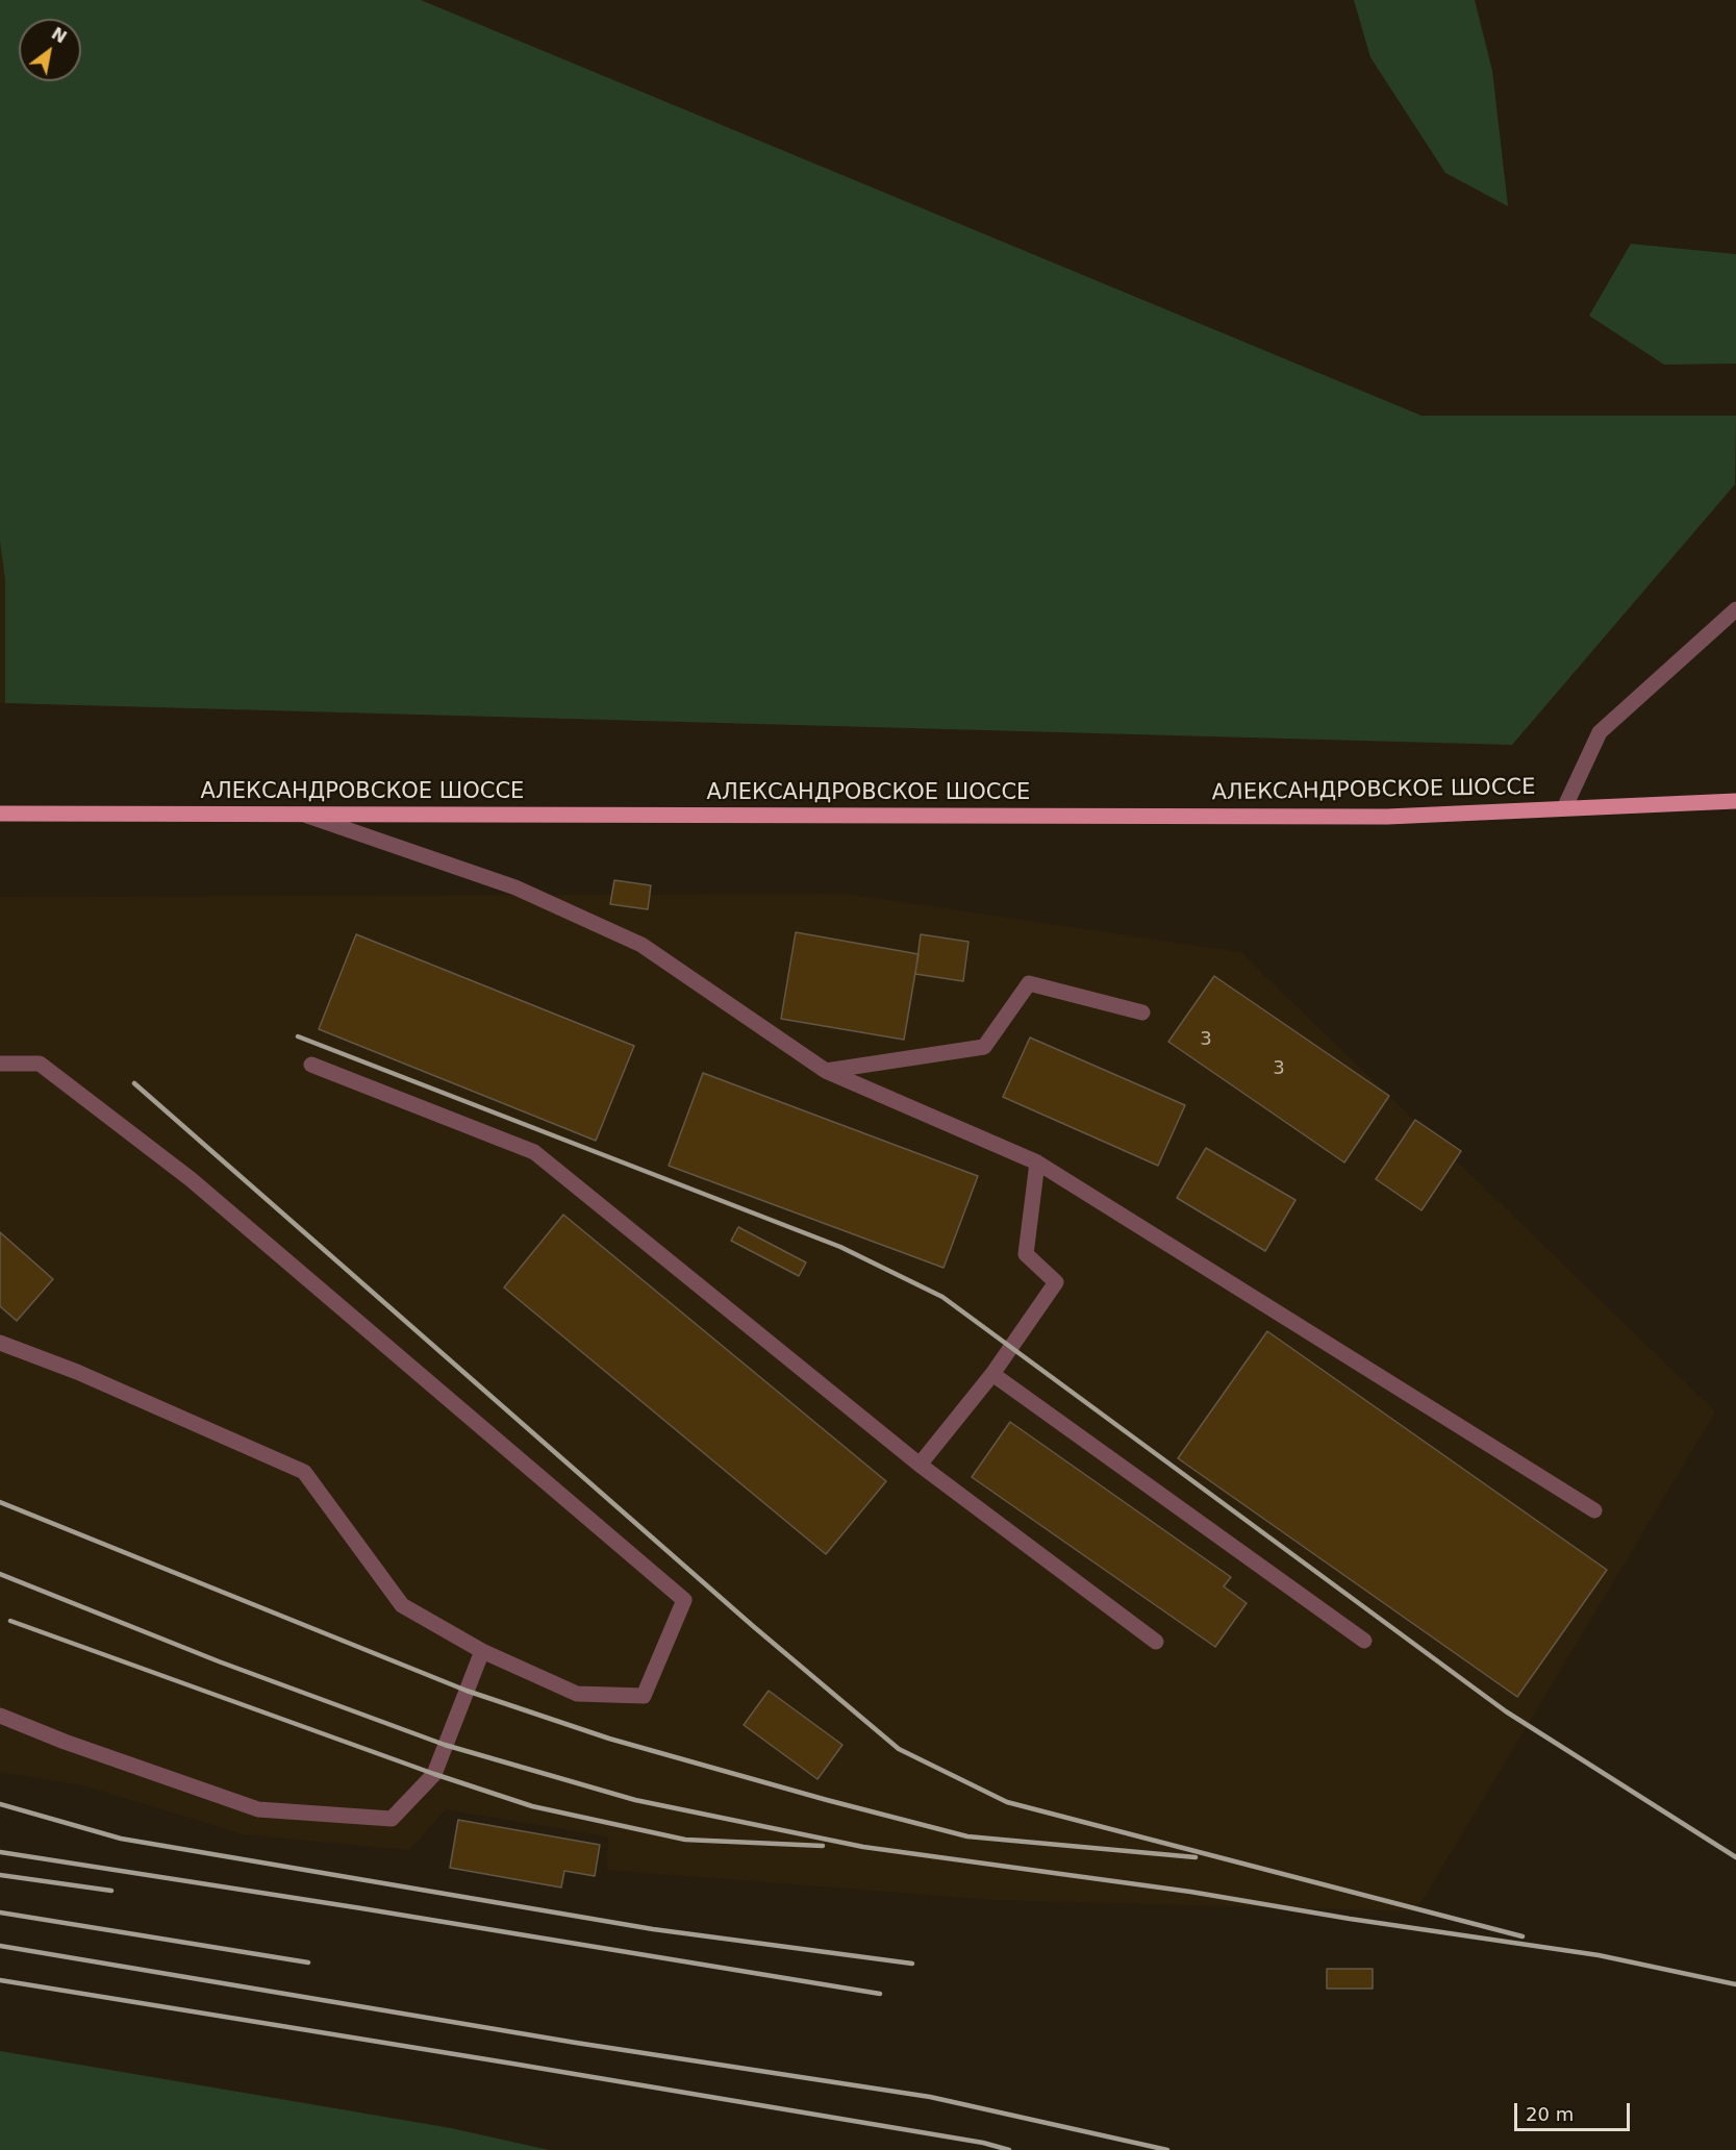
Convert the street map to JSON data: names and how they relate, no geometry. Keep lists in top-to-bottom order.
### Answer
{
  "streets": {
    "main road": ["АЛЕКСАНДРОВСКОЕ ШОССЕ"]
  },
  "house_numbers": ["3", "3"],
  "scale_bar": "20 m",
  "north": "top right"
}
